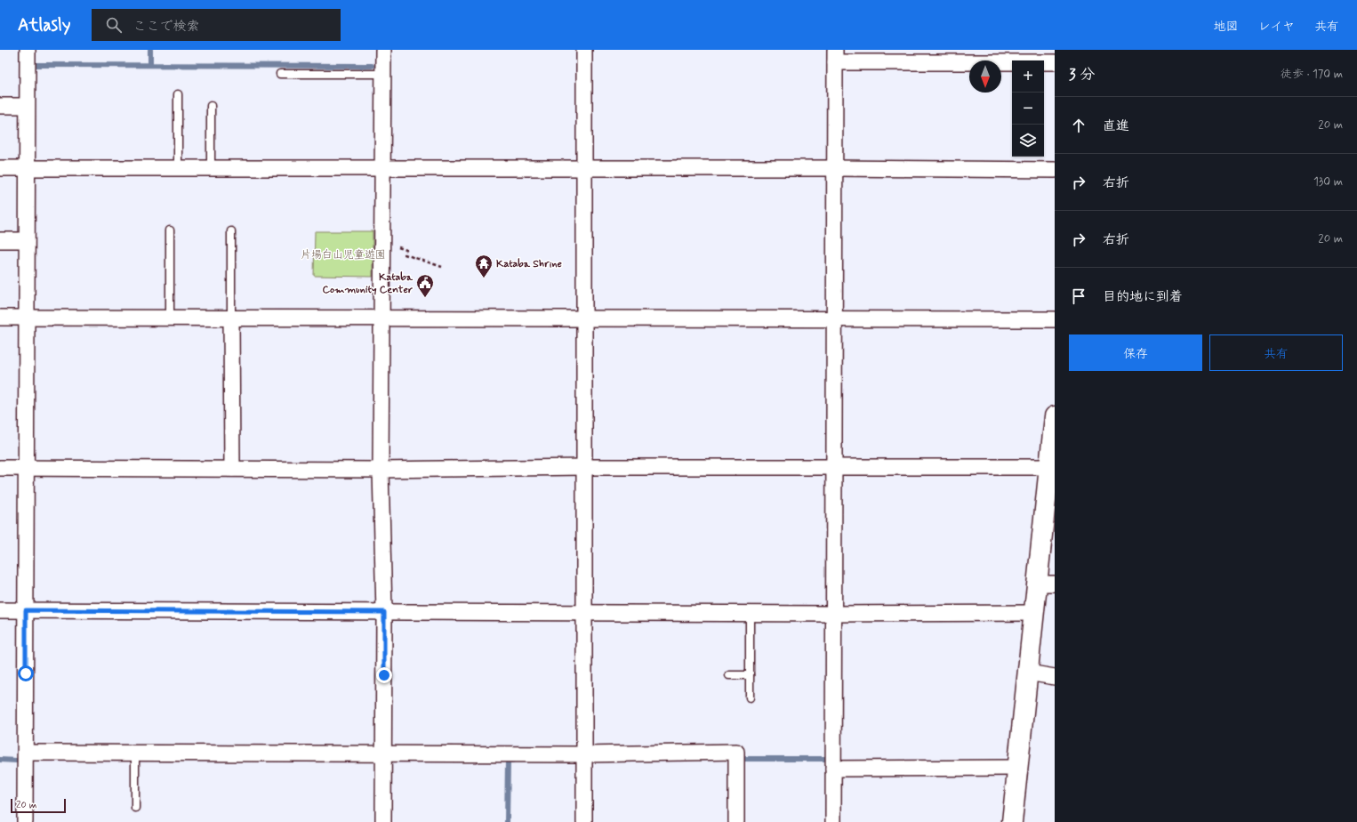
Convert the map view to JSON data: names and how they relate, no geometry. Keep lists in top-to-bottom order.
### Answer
{
  "parks": ["片場白山児童遊園"],
  "places": {
    "temple": ["Kataba Shrine"],
    "public building": ["Kataba Community Center"]
  },
  "scale_bar": "20 m",
  "north": "bottom",
  "page": {
    "header": "Atlasly",
    "search": "ここで検索",
    "nav": ["地図", "レイヤ", "共有"],
    "heading": ["3 分", "徒歩 · 170 m"],
    "map_buttons": ["+", "−"],
    "list": [
      ["直進", "20 m"],
      ["右折", "130 m"],
      ["右折", "20 m"],
      "目的地に到着"
    ],
    "buttons": ["保存", "共有"],
    "scale": "20 m"
  }
}
